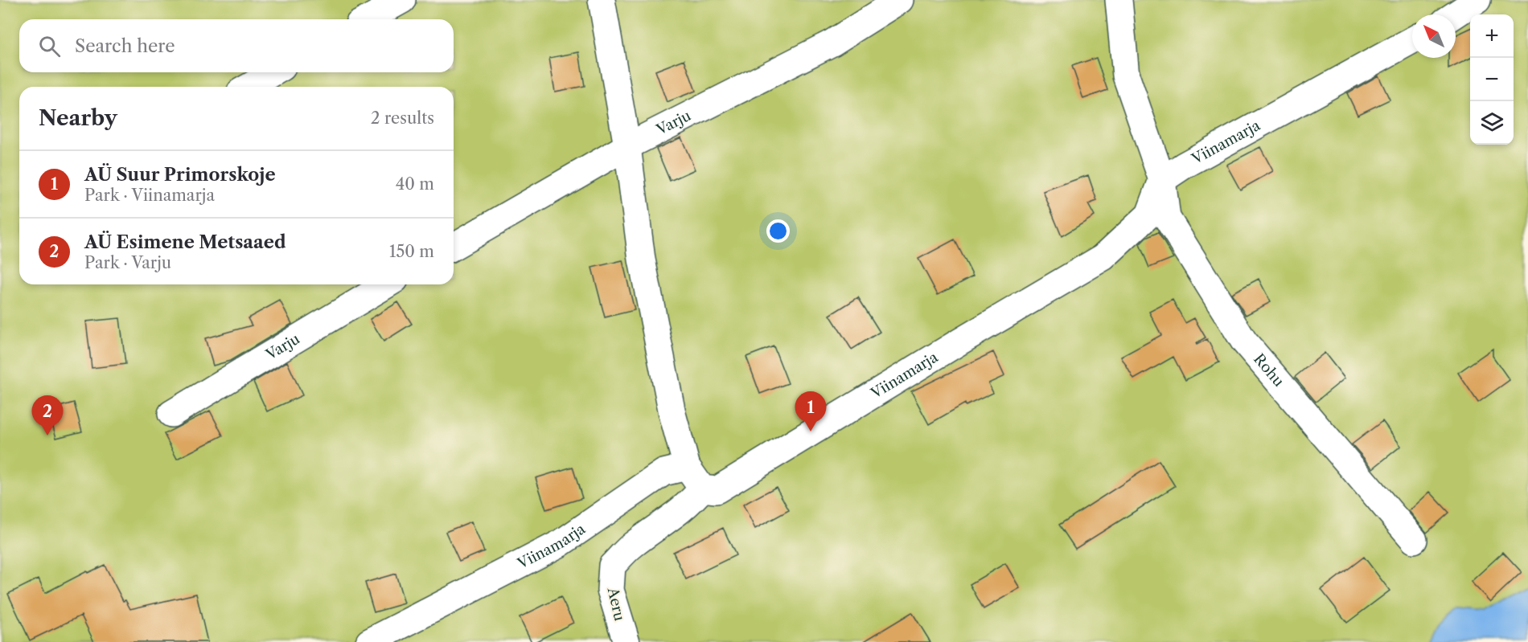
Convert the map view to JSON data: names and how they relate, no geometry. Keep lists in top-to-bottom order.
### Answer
{
  "streets": {
    "street": [
      "Varju",
      "Viinamarja",
      "Rohu",
      "Aeru"
    ]
  },
  "crossings": [
    ["Viinamarja", "Rohu"],
    ["Viinamarja", "Aeru"]
  ],
  "north": "top left",
  "page": {
    "map_buttons": ["+", "−"],
    "search": "Search here",
    "heading": ["Nearby", "2 results"],
    "list": [
      {
        "mark": "1",
        "name": "AÜ Suur Primorskoje",
        "note": "Park · Viinamarja",
        "value": "40 m"
      },
      {
        "mark": "2",
        "name": "AÜ Esimene Metsaaed",
        "note": "Park · Varju",
        "value": "150 m"
      }
    ],
    "pins": ["1", "2"]
  }
}
